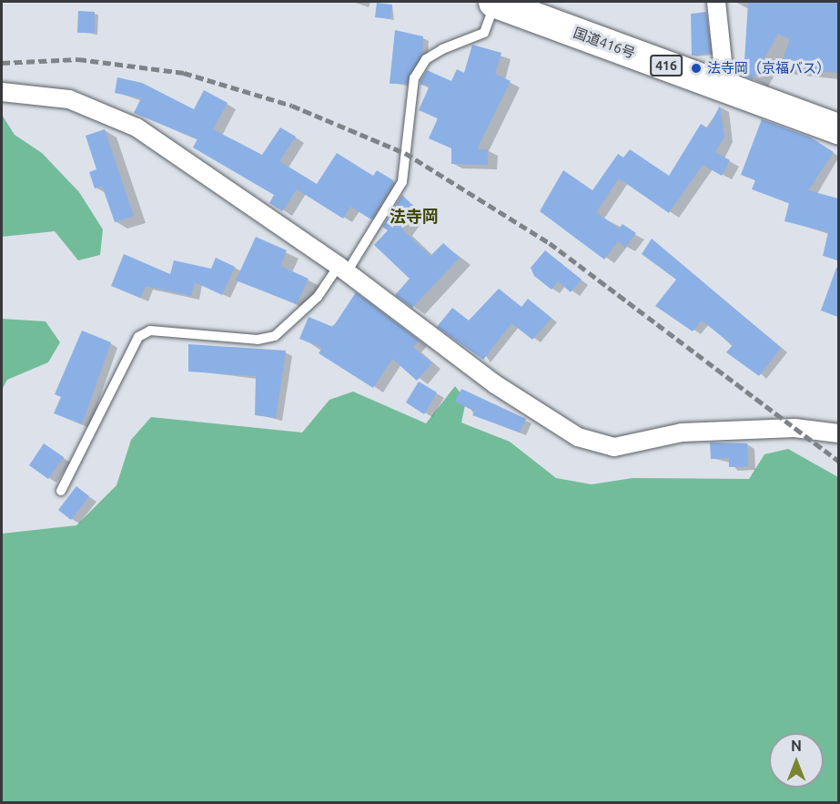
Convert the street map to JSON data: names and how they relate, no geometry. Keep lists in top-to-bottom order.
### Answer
{
  "streets": {
    "highway": ["国道416号", "416"]
  },
  "districts": ["法寺岡"],
  "places": ["法寺岡（京福バス）"],
  "north": "top"
}
